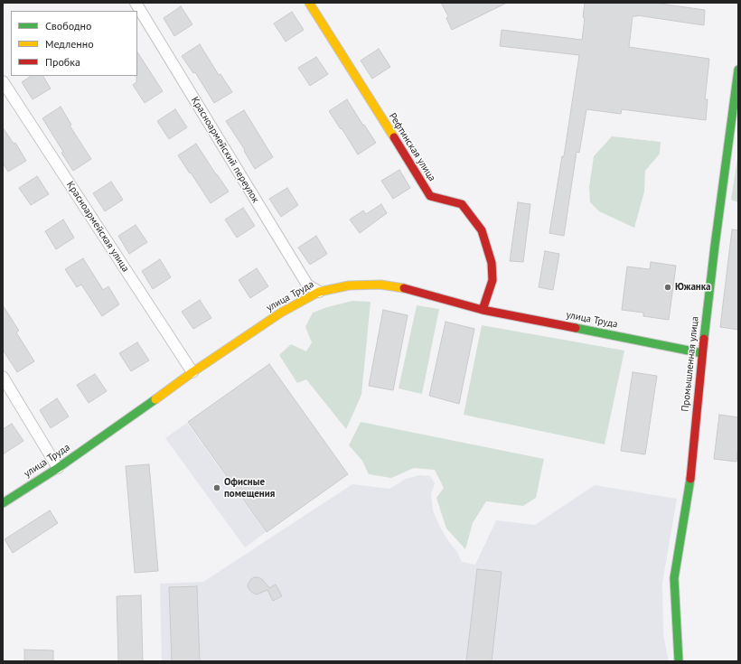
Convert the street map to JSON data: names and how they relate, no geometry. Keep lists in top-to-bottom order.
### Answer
{
  "streets": {
    "street": [
      "Рефтинская улица",
      "Красноармейский переулок",
      "Красноармейская улица",
      "улица Труда",
      "Промышленная улица"
    ]
  },
  "crossings": [
    ["Рефтинская улица", "улица Труда"],
    ["Красноармейский переулок", "улица Труда"],
    ["Красноармейская улица", "улица Труда"],
    ["улица Труда", "Промышленная улица"]
  ],
  "places": ["Южанка", "Офисные помещения"],
  "legend": ["Свободно", "Медленно", "Пробка"]
}
